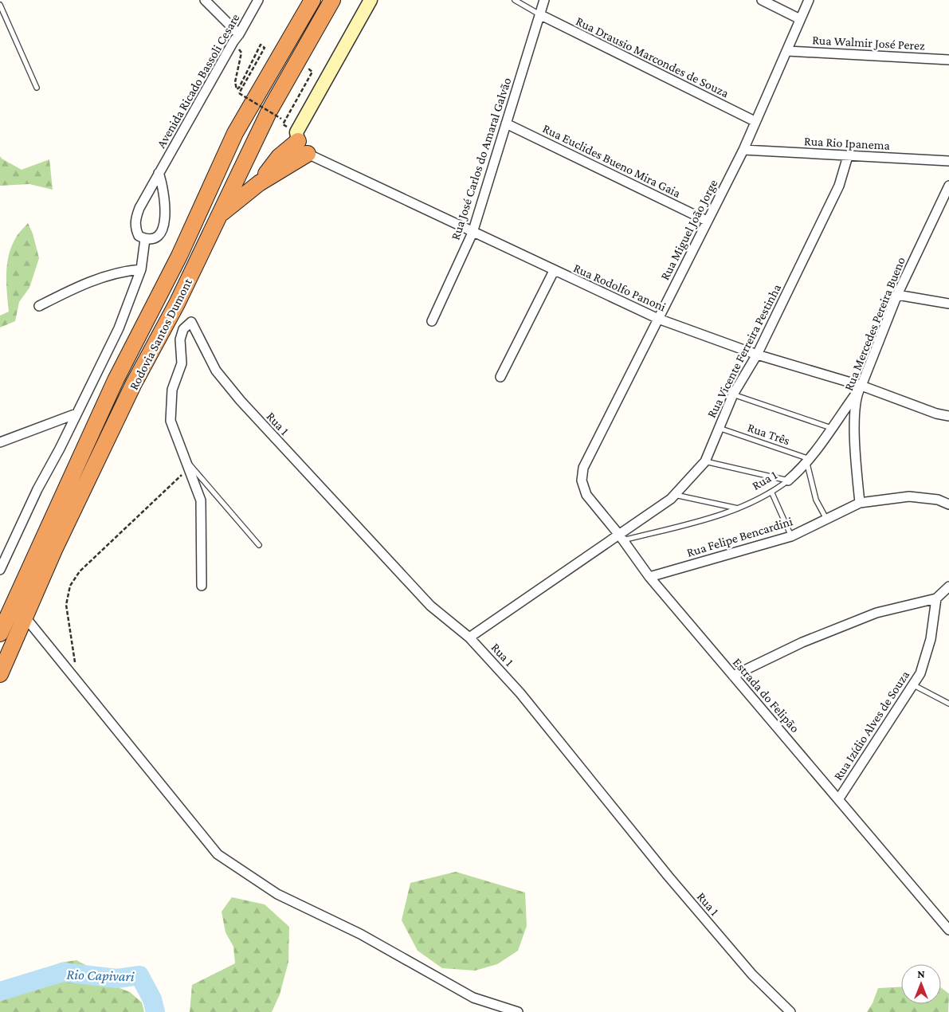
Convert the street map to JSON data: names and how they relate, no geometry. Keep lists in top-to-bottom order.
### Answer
{
  "streets": {
    "highway": ["Rodovia Santos Dumont"],
    "street": [
      "Rua Walmir José Perez",
      "Rua Drausio Marcondes de Souza",
      "Avenida Ricado Bassoli Cesare",
      "Rua Rio Ipanema",
      "Rua José Carlos do Amaral Galvão",
      "Rua Euclides Bueno Mira Gaia",
      "Rua Miguel João Jorge",
      "Rua Rodolfo Panoni",
      "Rua Mercedes Pereira Bueno",
      "Rua Vicente Ferreira Pestinha",
      "Rua 1",
      "Rua Felipe Bencardini",
      "Estrada do Felipão",
      "Rua Izídio Alves de Souza"
    ],
    "lane": ["Rua Três"]
  },
  "crossings": [
    ["Rua Walmir José Perez", "Rua Miguel João Jorge"],
    ["Rua Drausio Marcondes de Souza", "Rua José Carlos do Amaral Galvão"],
    ["Rua Drausio Marcondes de Souza", "Rua Miguel João Jorge"],
    ["Rua Rio Ipanema", "Rua Miguel João Jorge"],
    ["Rua Rio Ipanema", "Rua Vicente Ferreira Pestinha"],
    ["Rua José Carlos do Amaral Galvão", "Rua Euclides Bueno Mira Gaia"],
    ["Rua José Carlos do Amaral Galvão", "Rua Rodolfo Panoni"],
    ["Rua Euclides Bueno Mira Gaia", "Rua Miguel João Jorge"],
    ["Rua Miguel João Jorge", "Rua Rodolfo Panoni"],
    ["Rua Miguel João Jorge", "Estrada do Felipão"],
    ["Rua Rodolfo Panoni", "Rua Mercedes Pereira Bueno"],
    ["Rua Rodolfo Panoni", "Rua Vicente Ferreira Pestinha"],
    ["Rua Rodolfo Panoni", "Rua 1"],
    ["Rua Mercedes Pereira Bueno", "Rua 1"],
    ["Rua Mercedes Pereira Bueno", "Rua Felipe Bencardini"],
    ["Rua Vicente Ferreira Pestinha", "Rua 1"],
    ["Rua Vicente Ferreira Pestinha", "Rua Três"],
    ["Rua Vicente Ferreira Pestinha", "Estrada do Felipão"],
    ["Rua 1", "Rua Três"],
    ["Rua 1", "Estrada do Felipão"],
    ["Rua Felipe Bencardini", "Estrada do Felipão"],
    ["Estrada do Felipão", "Rua Izídio Alves de Souza"]
  ],
  "water": ["Rio Capivari"],
  "north": "top"
}
